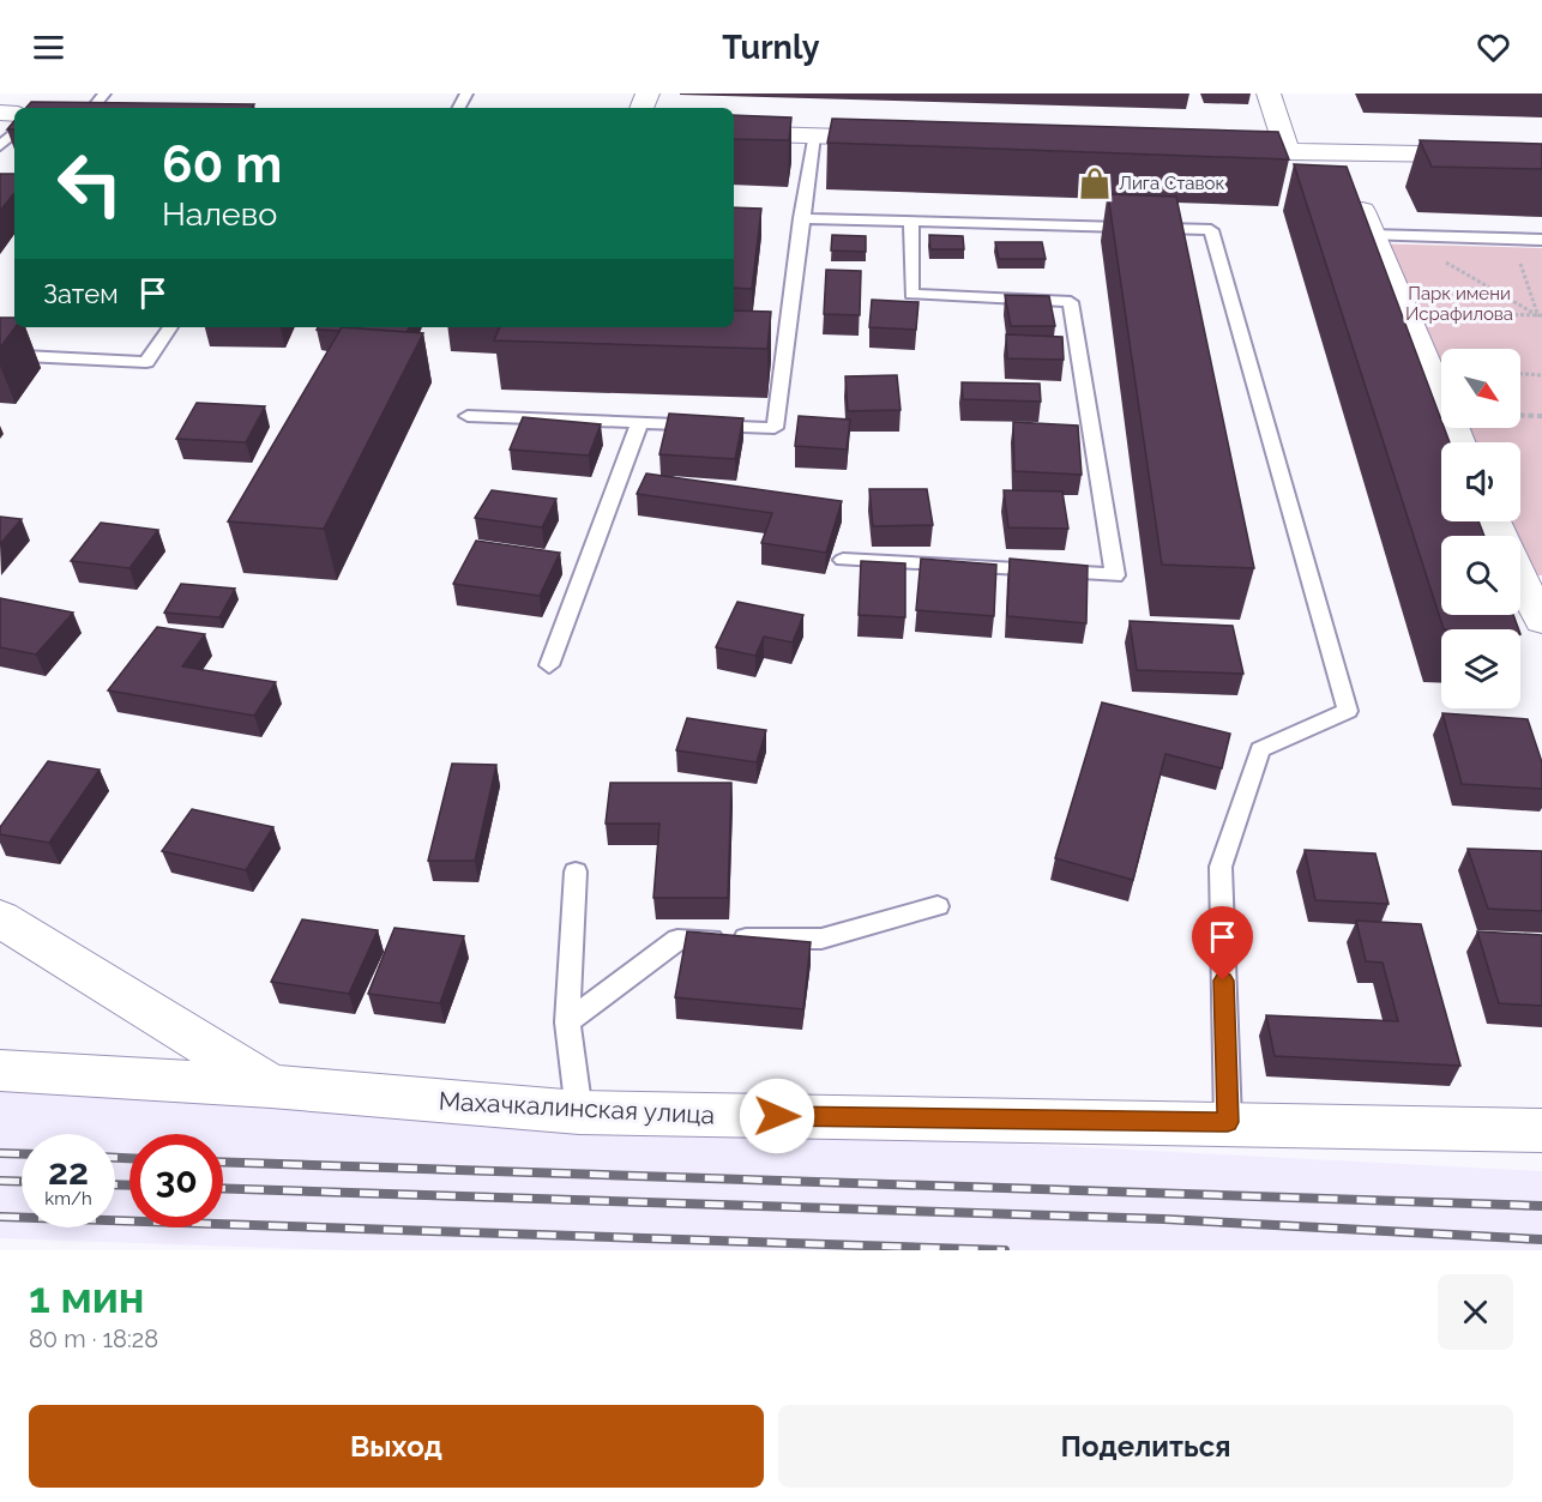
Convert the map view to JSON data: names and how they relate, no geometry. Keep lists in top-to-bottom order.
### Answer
{
  "streets": {
    "street": ["Махачкалинская улица"]
  },
  "parks": ["Парк имени Исрафилова"],
  "places": {
    "shop": ["Лига Ставок"]
  },
  "north": "bottom right",
  "page": {
    "header": "Turnly",
    "turn": ["60 m", "Налево"],
    "then": "Затем",
    "speed": "22 km/h",
    "limit": "30",
    "heading": ["1 мин", "80 m · 18:28"],
    "buttons": ["Выход", "Поделиться"]
  }
}
